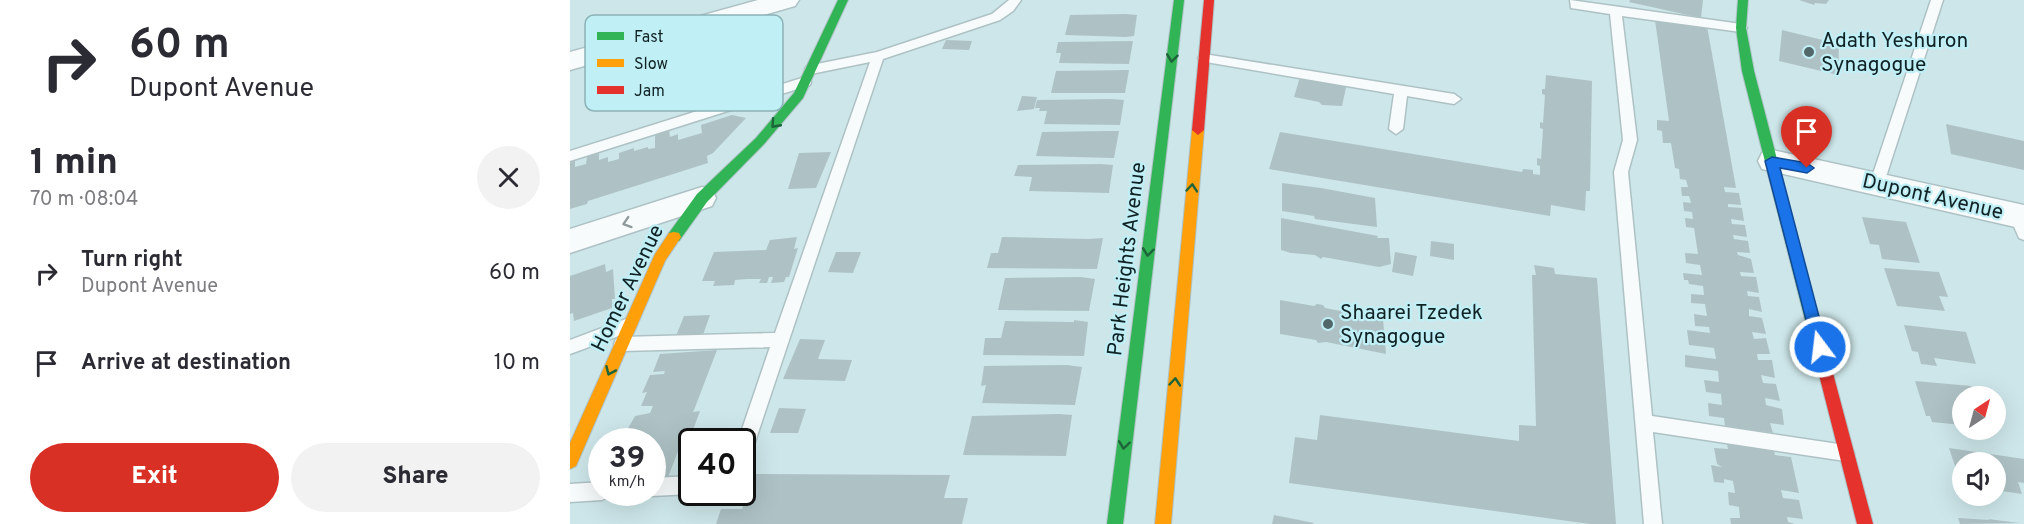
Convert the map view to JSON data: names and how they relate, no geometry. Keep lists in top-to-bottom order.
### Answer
{
  "streets": {
    "main road": ["Park Heights Avenue", "Homer Avenue"],
    "street": ["Dupont Avenue"]
  },
  "one_way": ["Homer Avenue"],
  "places": ["Adath Yeshuron Synagogue", "Shaarei Tzedek Synagogue"],
  "legend": ["Fast", "Slow", "Jam"],
  "north": "top right",
  "page": {
    "turn": ["60 m", "Dupont Avenue"],
    "heading": ["1 min", "70 m · 08:04"],
    "list": [
      {
        "name": "Turn right",
        "note": "Dupont Avenue",
        "value": "60 m"
      },
      {
        "name": "Arrive at destination",
        "value": "10 m"
      }
    ],
    "speed": "39 km/h",
    "limit": "40",
    "buttons": ["Exit", "Share"]
  }
}
